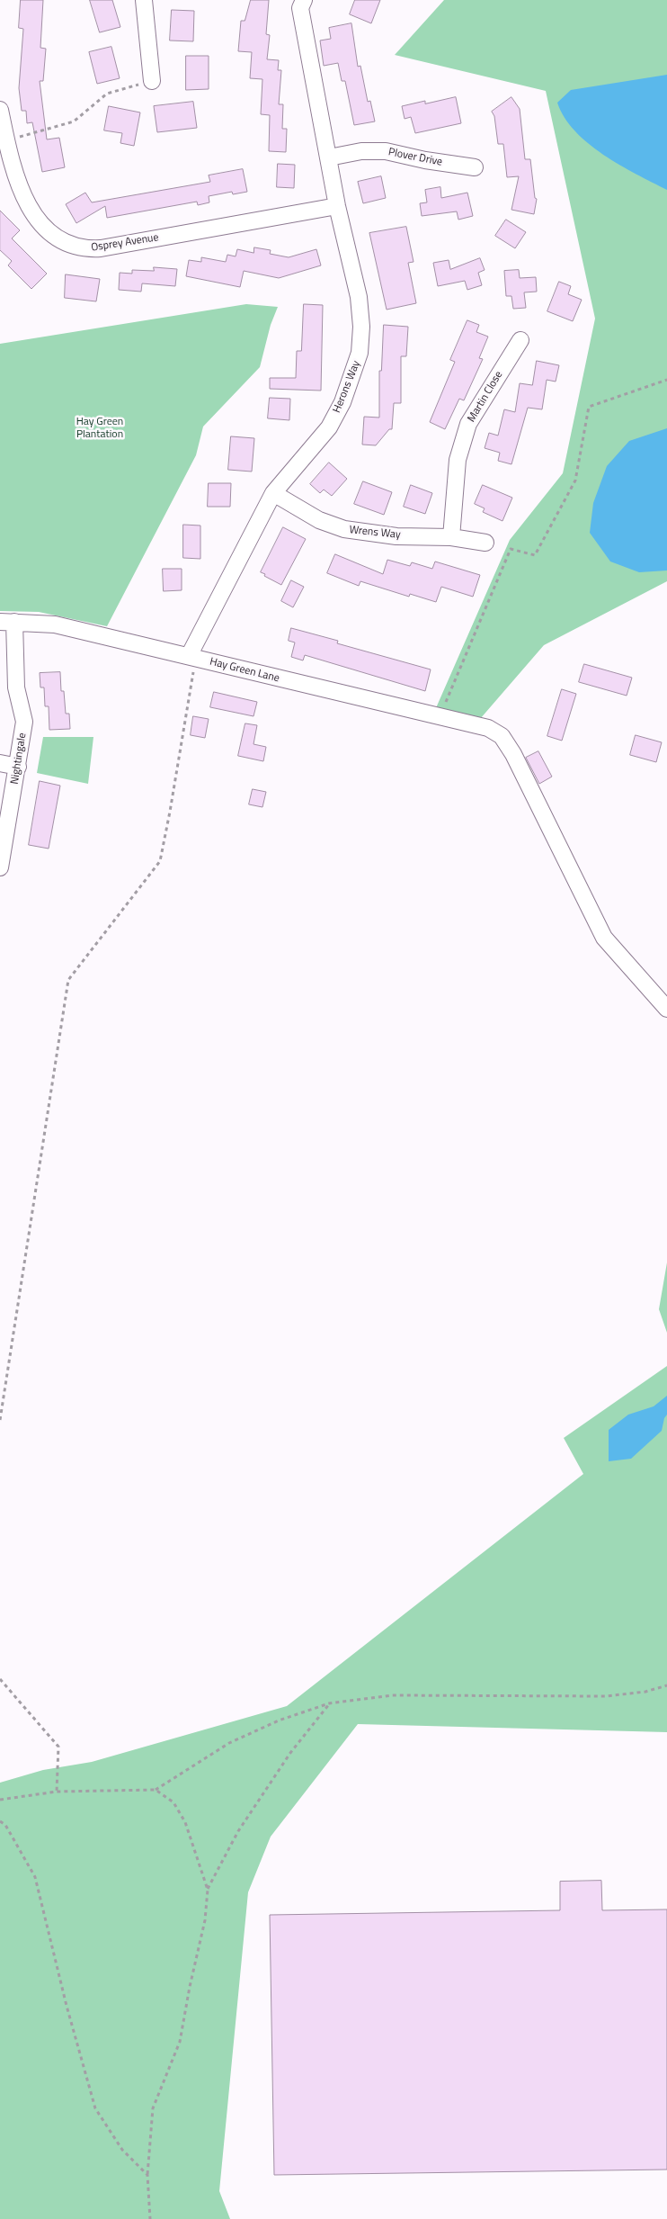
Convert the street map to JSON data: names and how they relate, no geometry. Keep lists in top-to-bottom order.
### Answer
{
  "streets": {
    "street": [
      "Plover Drive",
      "Osprey Avenue",
      "Herons Way",
      "Martin Close",
      "Wrens Way",
      "Hay Green Lane",
      "Nightingale"
    ]
  },
  "crossings": [
    ["Plover Drive", "Herons Way"],
    ["Osprey Avenue", "Herons Way"],
    ["Herons Way", "Wrens Way"],
    ["Herons Way", "Hay Green Lane"],
    ["Martin Close", "Wrens Way"],
    ["Hay Green Lane", "Nightingale"]
  ],
  "parks": ["Hay Green Plantation"]
}
